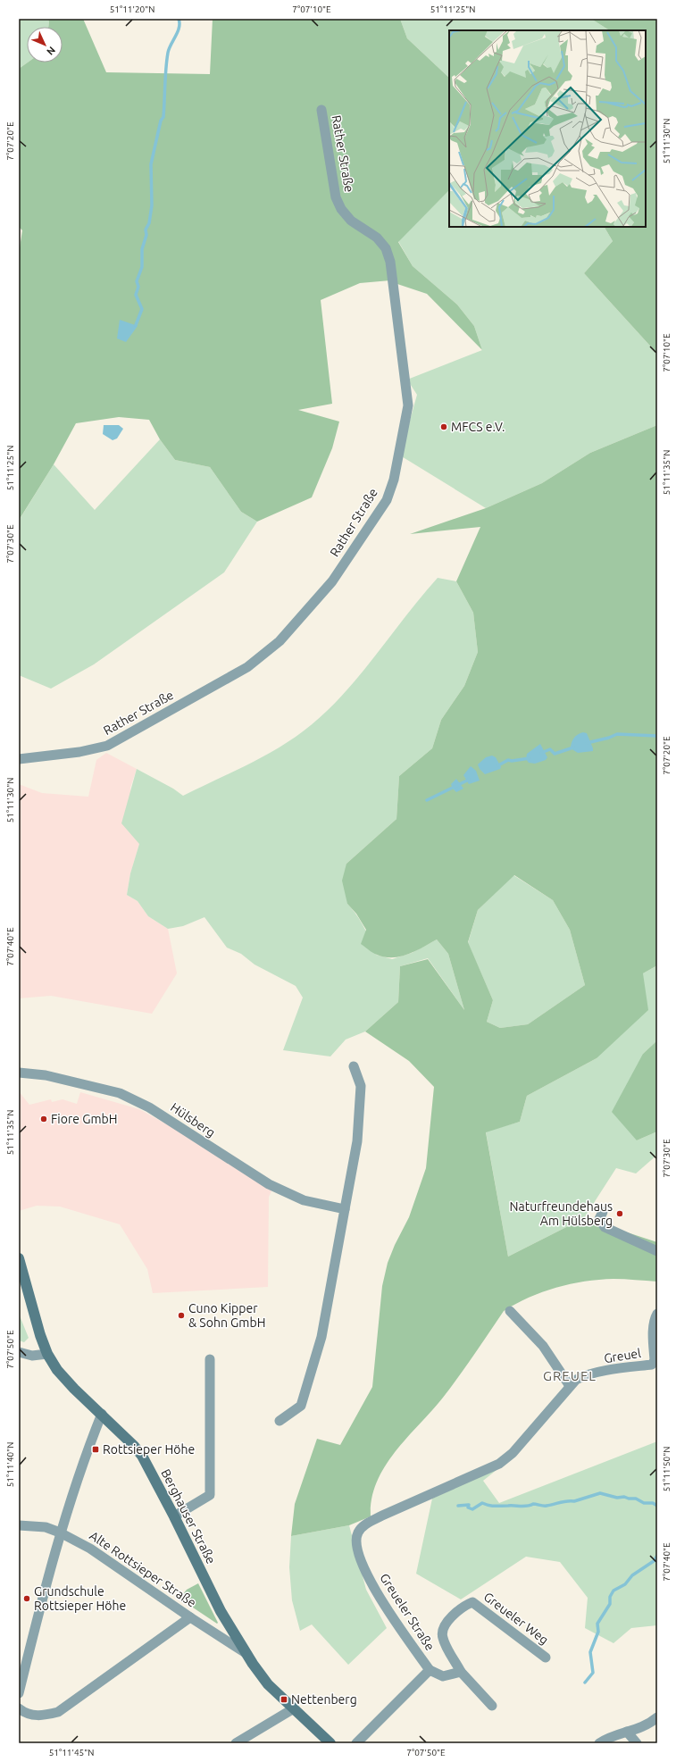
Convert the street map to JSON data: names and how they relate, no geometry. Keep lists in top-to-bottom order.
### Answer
{
  "streets": {
    "street": [
      "Rather Straße",
      "Hülsberg",
      "Greuel",
      "Berghauser Straße",
      "Alte Rottsieper Straße",
      "Greueler Straße",
      "Greueler Weg"
    ]
  },
  "crossings": [
    ["Greuel", "Greueler Straße"],
    ["Berghauser Straße", "Alte Rottsieper Straße"]
  ],
  "districts": ["GREUEL"],
  "places": {
    "other": [
      "MFCS e.V.",
      "Fiore GmbH",
      "Naturfreundehaus Am Hülsberg",
      "Cuno Kipper & Sohn GmbH",
      "Grundschule Rottsieper Höhe"
    ],
    "transit": ["Rottsieper Höhe", "Nettenberg"]
  },
  "north": "bottom right",
  "coordinates": [
    "51°11'20\"N",
    "7°07'10\"E",
    "51°11'25\"N",
    "7°07'20\"E",
    "51°11'30\"N",
    "51°11'35\"N",
    "7°07'30\"E",
    "7°07'40\"E",
    "7°07'50\"E",
    "51°11'40\"N",
    "51°11'50\"N",
    "51°11'45\"N"
  ]
}
